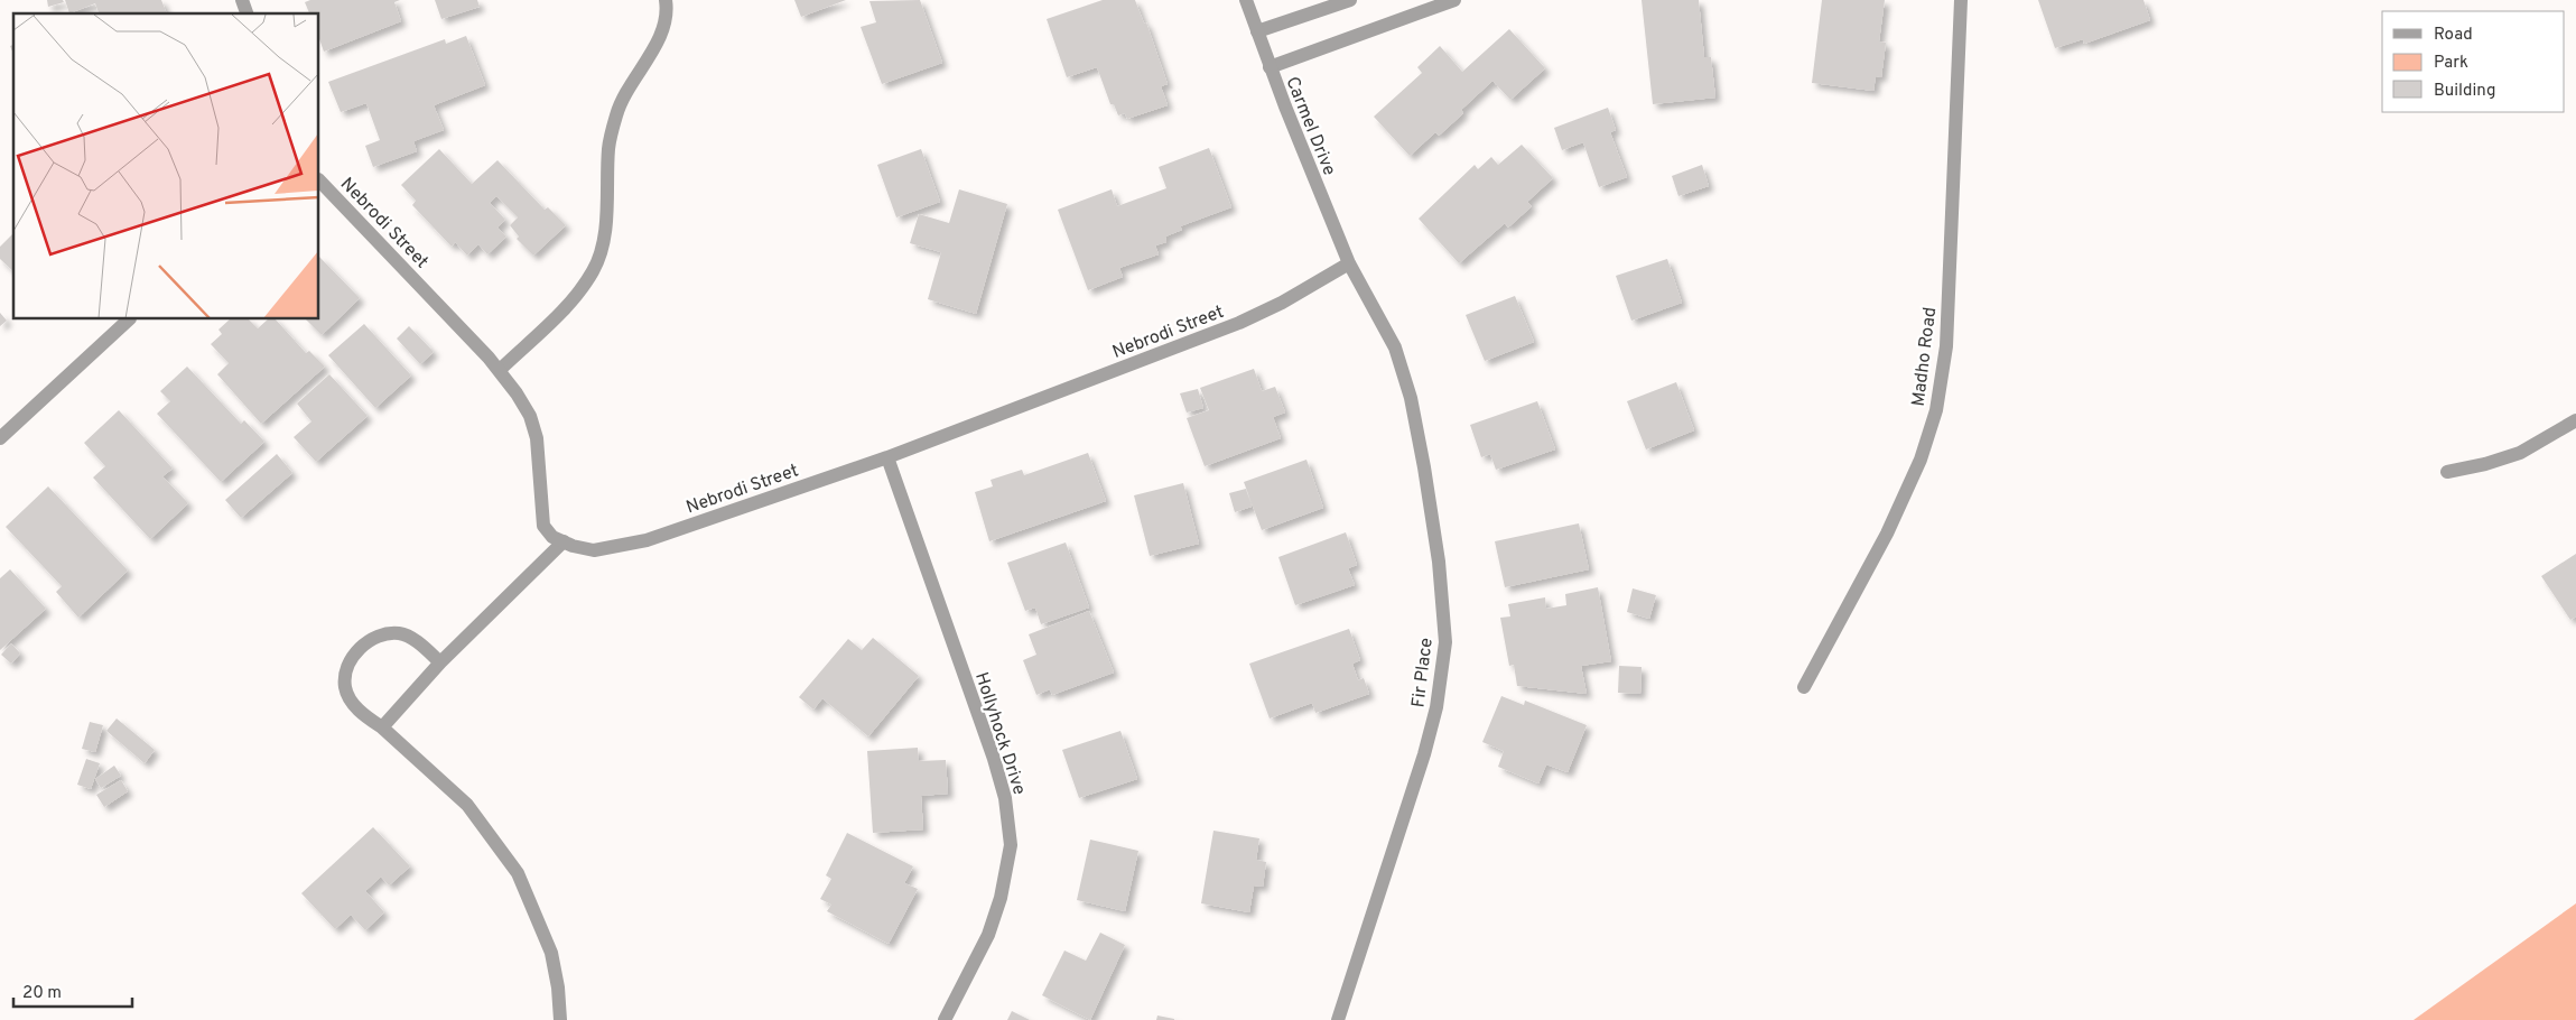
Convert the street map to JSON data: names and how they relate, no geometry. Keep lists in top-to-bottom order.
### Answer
{
  "streets": {
    "street": [
      "Carmel Drive",
      "Nebrodi Street",
      "Madho Road",
      "Fir Place",
      "Hollyhock Drive"
    ]
  },
  "crossings": [
    ["Carmel Drive", "Nebrodi Street"],
    ["Carmel Drive", "Fir Place"],
    ["Nebrodi Street", "Fir Place"],
    ["Nebrodi Street", "Hollyhock Drive"]
  ],
  "legend": ["Road", "Park", "Building"],
  "scale_bar": "20 m"
}
